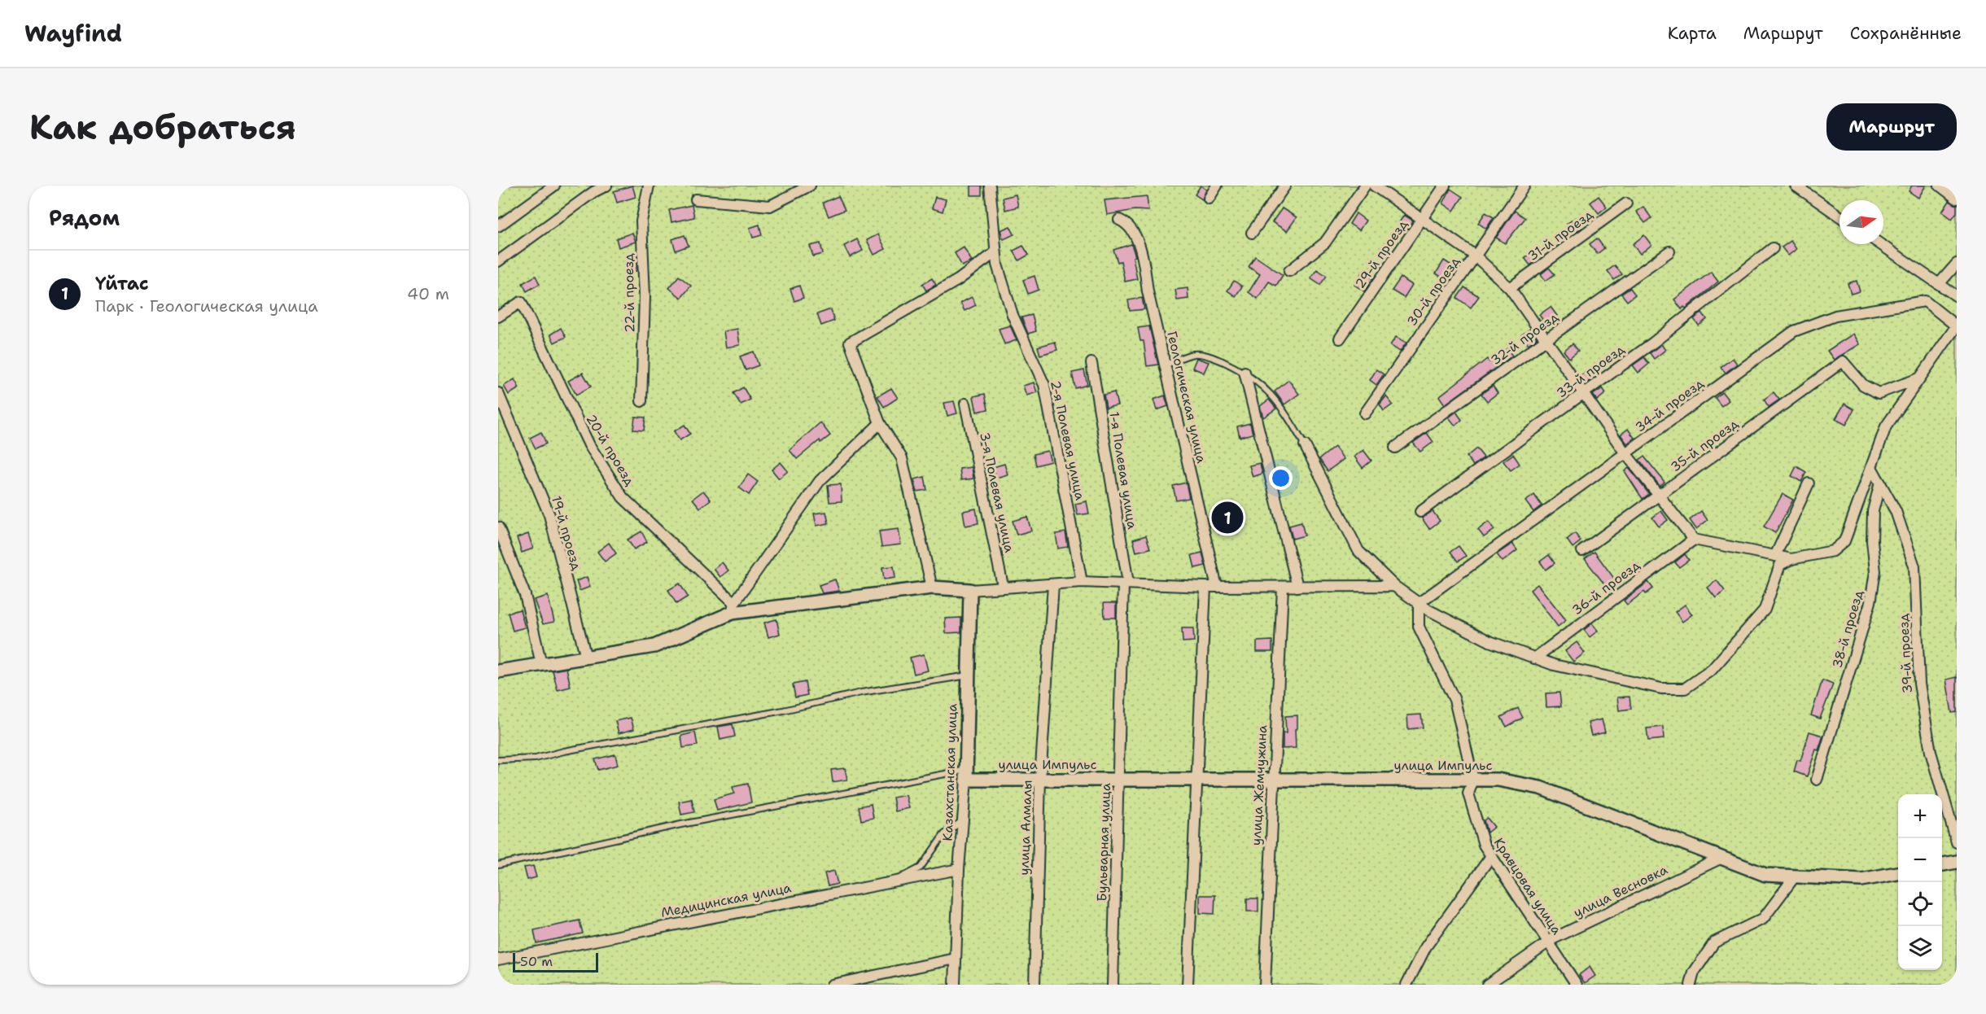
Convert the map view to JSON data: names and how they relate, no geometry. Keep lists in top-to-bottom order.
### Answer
{
  "streets": {
    "street": [
      "31-й проезд",
      "29-й проезд",
      "30-й проезд",
      "22-й проезд",
      "32-й проезд",
      "33-й проезд",
      "Геологическая улица",
      "34-й проезд",
      "2-я Полевая улица",
      "35-й проезд",
      "20-й проезд",
      "1-я Полевая улица",
      "3-я Полевая улица",
      "19-й проезд",
      "36-й проезд",
      "38-й проезд",
      "39-й проезд",
      "улица Импульс",
      "Казахстанская улица",
      "улица Жемчужина",
      "улица Алмалы",
      "Бульварная улица",
      "Кравцовая улица",
      "улица Весновка",
      "Медицинская улица"
    ]
  },
  "crossings": [
    ["34-й проезд", "Кравцовая улица"],
    ["1-я Полевая улица", "Бульварная улица"],
    ["38-й проезд", "39-й проезд"],
    ["улица Импульс", "Казахстанская улица"],
    ["улица Импульс", "улица Жемчужина"],
    ["улица Импульс", "улица Алмалы"],
    ["улица Импульс", "Бульварная улица"],
    ["улица Импульс", "Кравцовая улица"],
    ["улица Импульс", "улица Весновка"],
    ["Казахстанская улица", "Медицинская улица"],
    ["Кравцовая улица", "улица Весновка"]
  ],
  "scale_bar": "50 m",
  "north": "right",
  "page": {
    "header": "Wayfind",
    "nav": ["Карта", "Маршрут", "Сохранённые"],
    "buttons": "Маршрут",
    "title": "Как добраться",
    "heading": "Рядом",
    "list": [
      {
        "mark": "1",
        "name": "Үйтас",
        "note": "Парк · Геологическая улица",
        "value": "40 m"
      }
    ],
    "pins": "1",
    "map_buttons": ["+", "−"],
    "scale": "50 m"
  }
}
